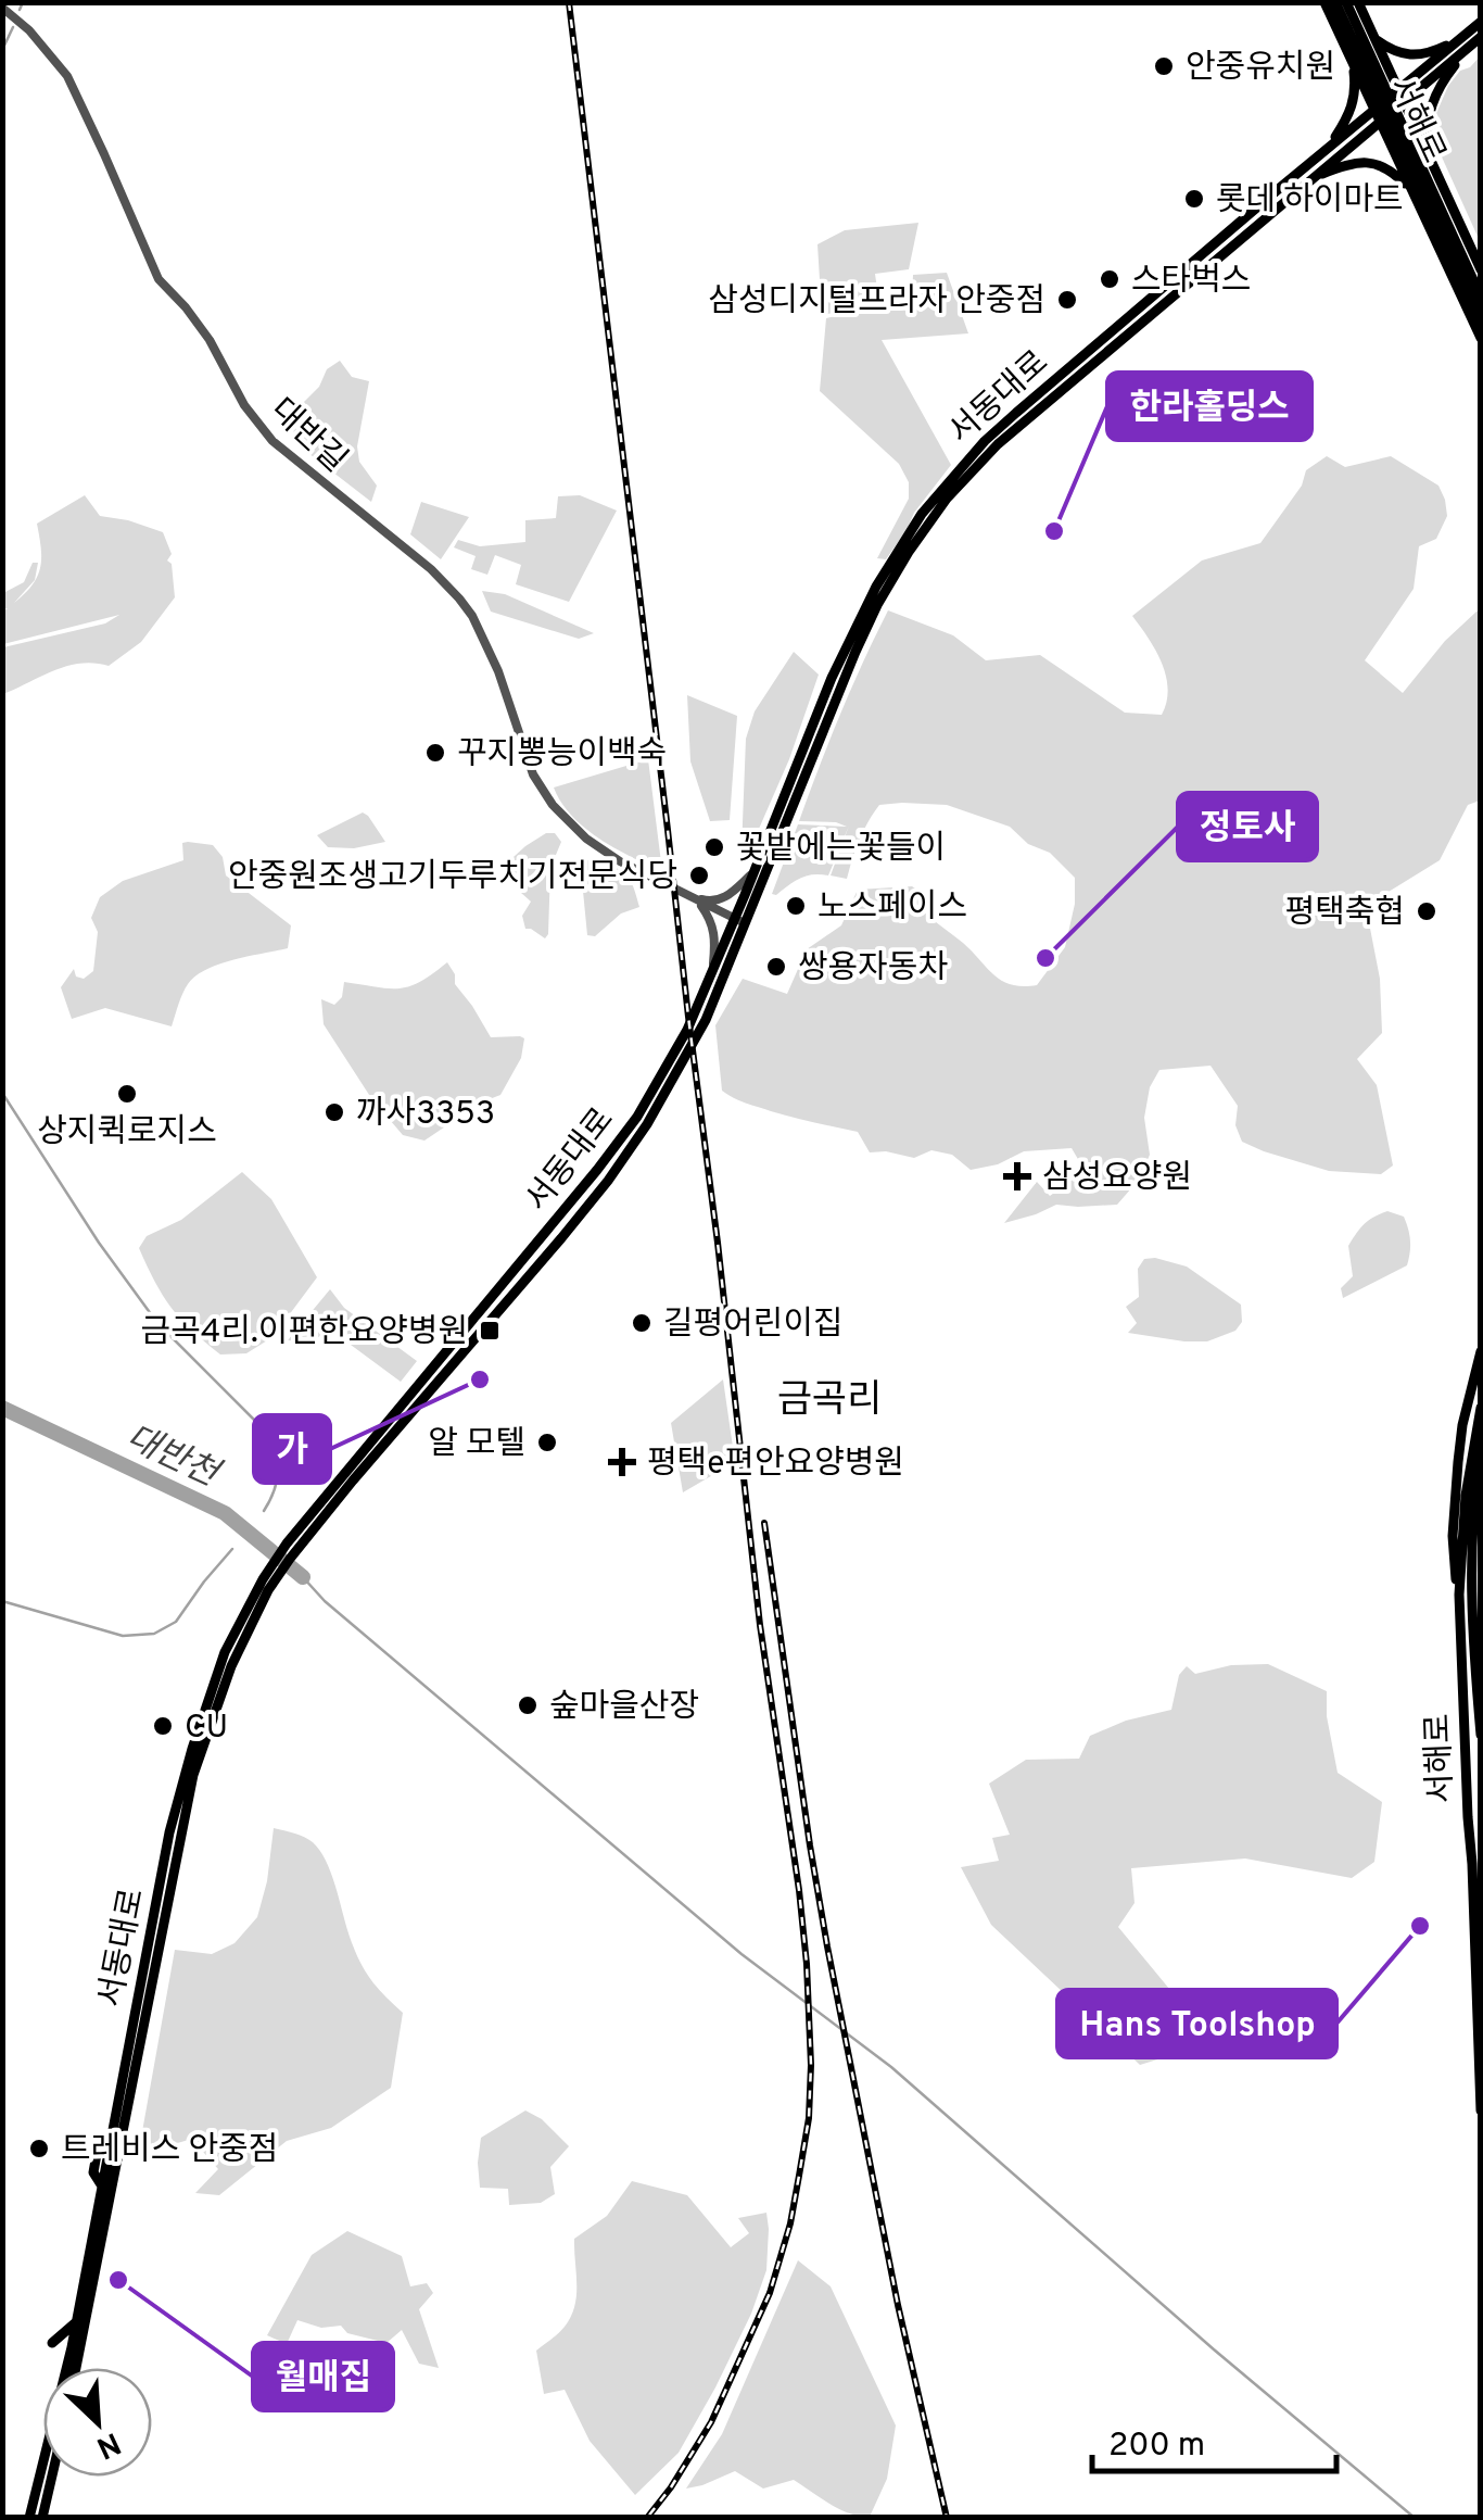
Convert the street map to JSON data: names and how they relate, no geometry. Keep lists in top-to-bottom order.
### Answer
{
  "streets": {
    "main road": ["서해로", "서동대로"],
    "street": ["대반길"]
  },
  "crossings": [
    ["서동대로", "대반길"]
  ],
  "districts": ["금곡리"],
  "water": ["대반천"],
  "places": {
    "other": [
      "안중유치원",
      "롯데 하이마트",
      "스타벅스",
      "삼성디지털프라자 안중점",
      "한라홀딩스",
      "꾸지뽕능이백숙",
      "꽃밭에는꽃들이",
      "안중원조생고기두루치기전문식당",
      "노스페이스",
      "평택축협",
      "정토사",
      "쌍용자동차",
      "상지퀵로지스",
      "까사3353",
      "길평어린이집",
      "가",
      "알 모텔",
      "숲마을산장",
      "CU",
      "Hans Toolshop",
      "트레비스 안중점",
      "월매집"
    ],
    "health": ["삼성요양원", "평택e편안요양병원"],
    "transit": ["금곡4리.이편한요양병원"]
  },
  "scale_bar": "200 m",
  "north": "bottom right"
}
